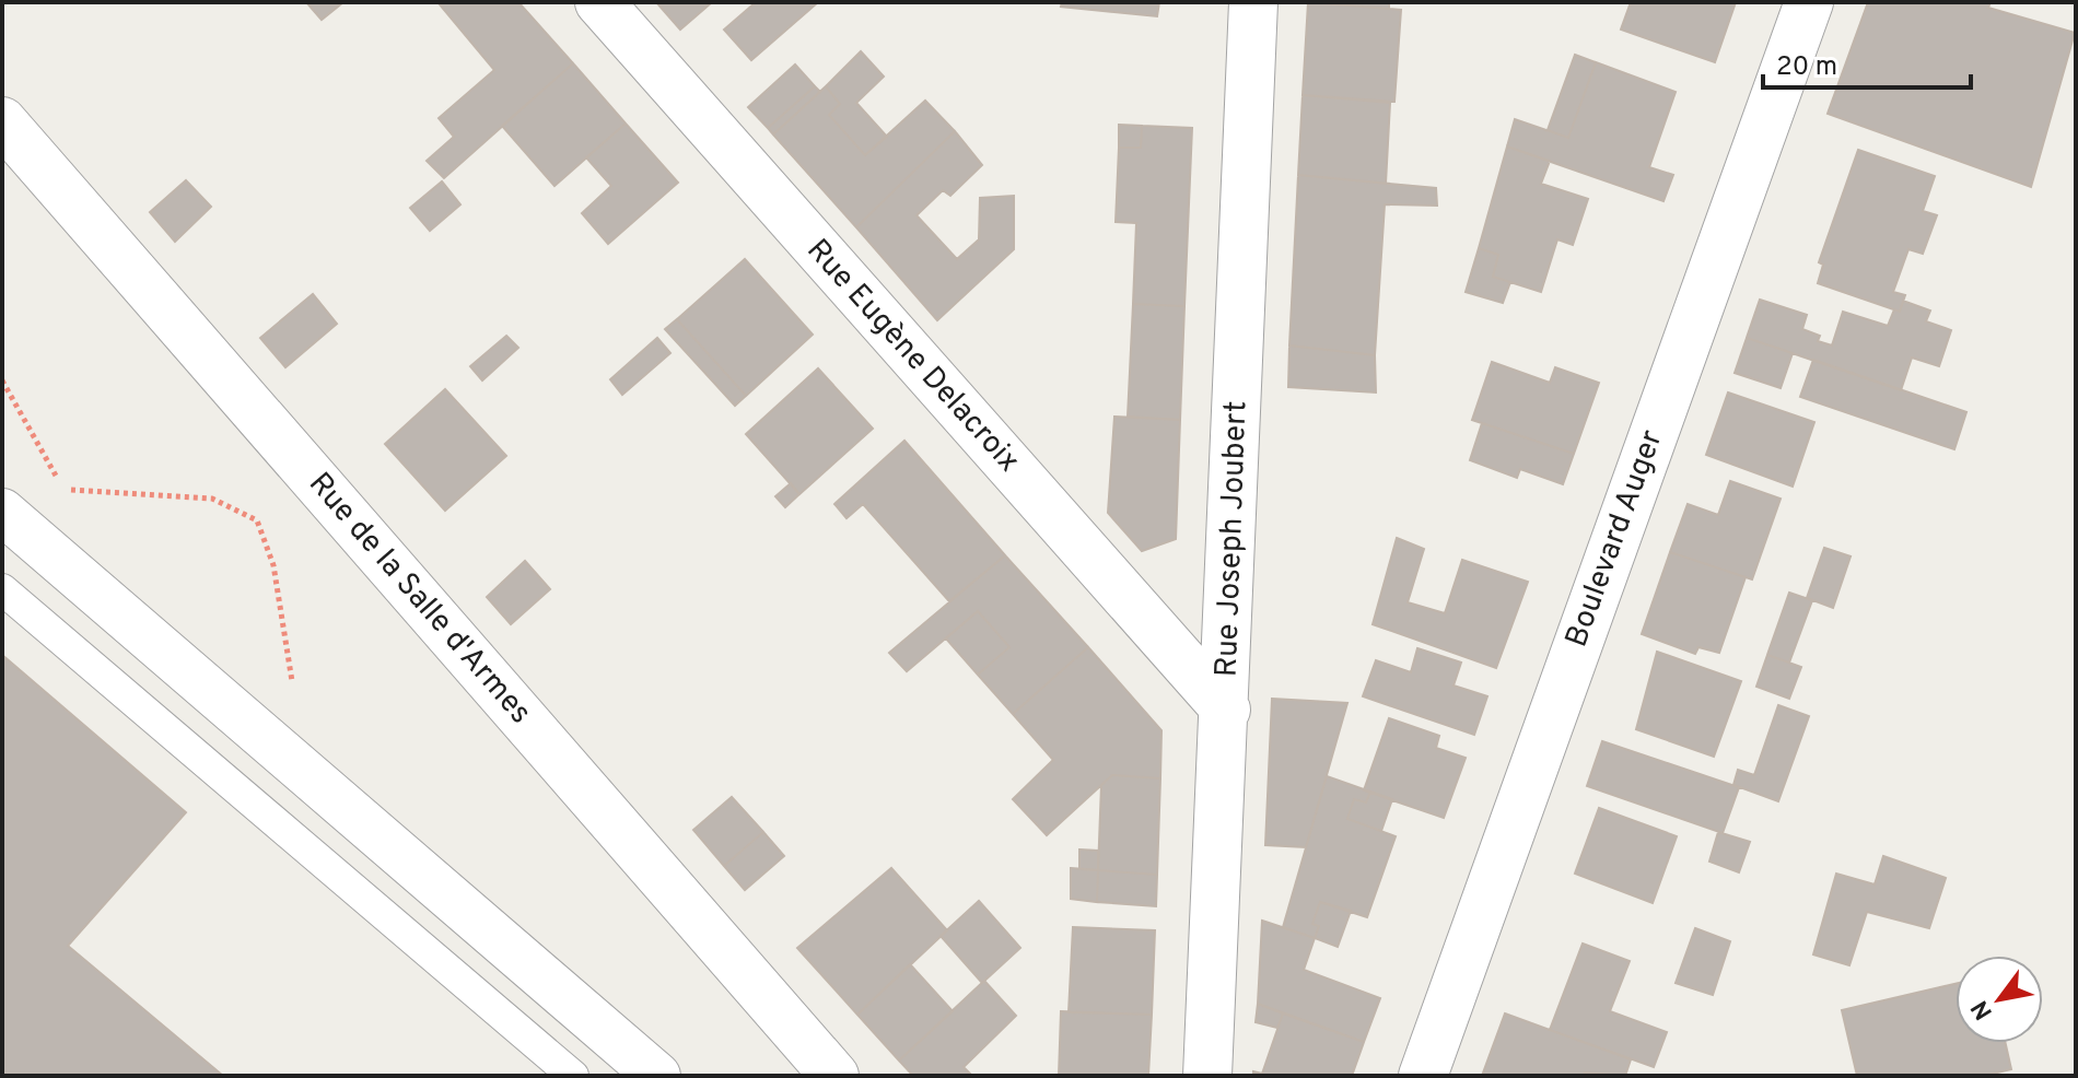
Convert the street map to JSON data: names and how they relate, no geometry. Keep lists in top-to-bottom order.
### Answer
{
  "streets": {
    "street": [
      "Rue Eugène Delacroix",
      "Rue Joseph Joubert",
      "Boulevard Auger",
      "Rue de la Salle d'Armes"
    ]
  },
  "crossings": [
    ["Rue Eugène Delacroix", "Rue Joseph Joubert"]
  ],
  "scale_bar": "20 m",
  "north": "bottom left"
}
